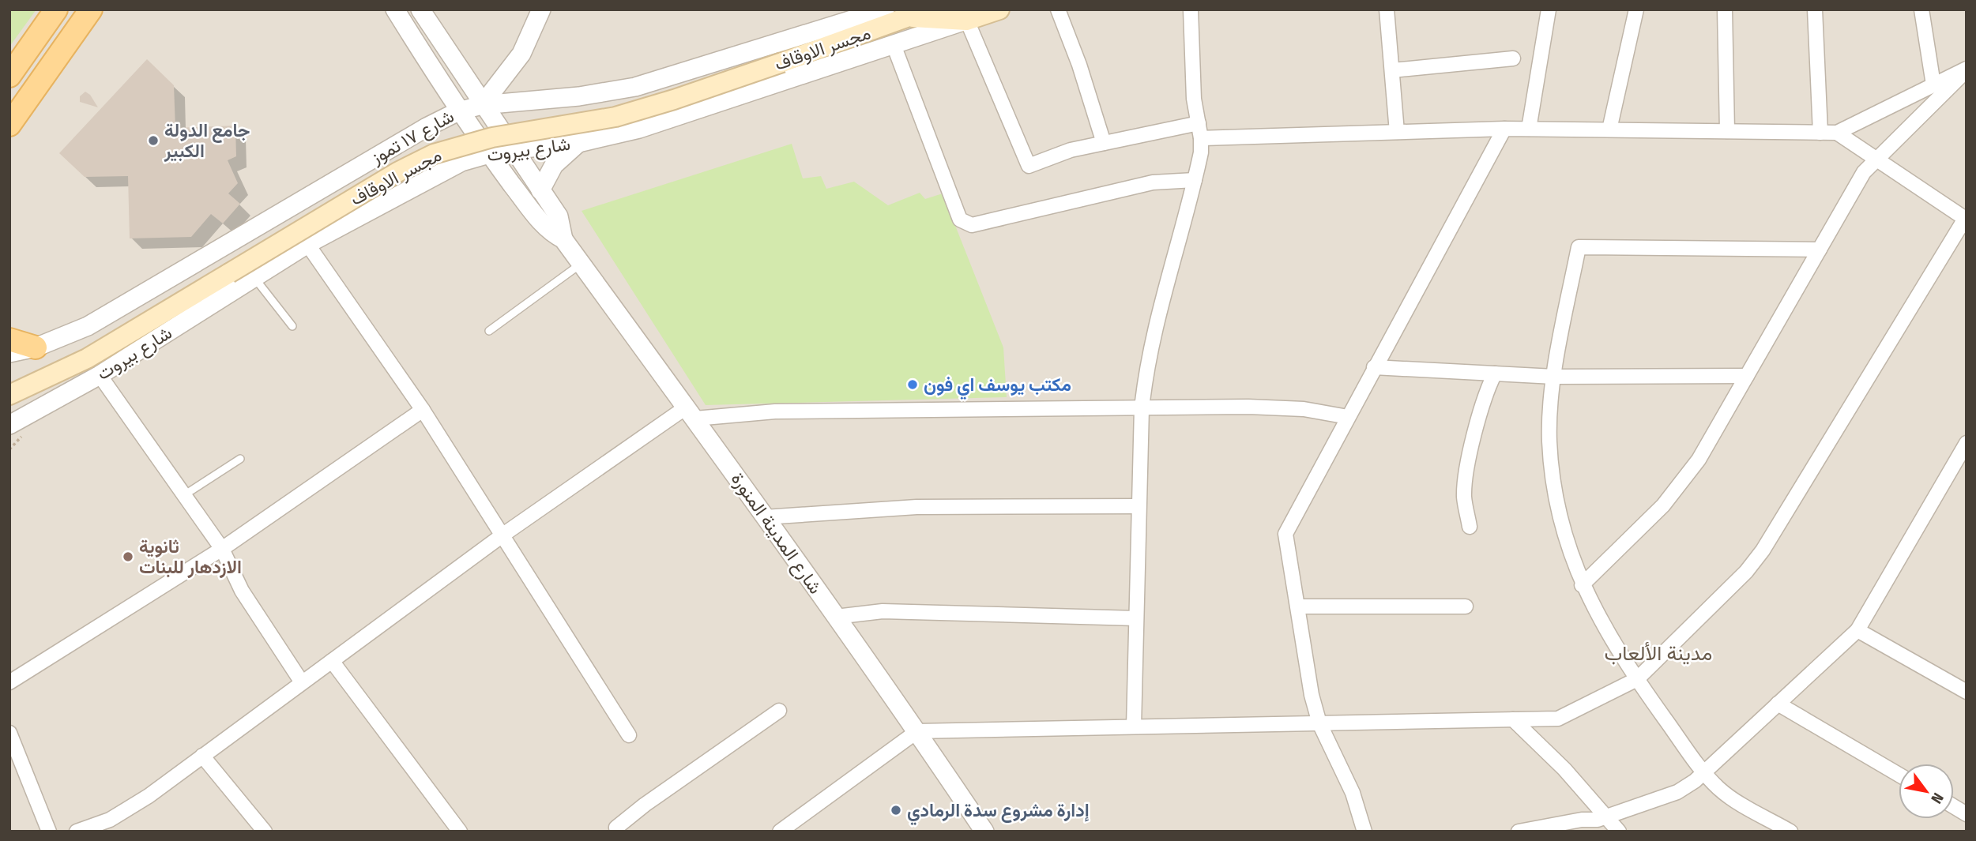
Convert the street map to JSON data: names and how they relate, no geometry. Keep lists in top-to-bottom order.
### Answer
{
  "streets": {
    "main road": ["مجسر الاوقاف", "شارع بيروت"],
    "street": ["شارع ١٧ تموز", "شارع المدينة المنورة"]
  },
  "crossings": [
    ["مجسر الاوقاف", "شارع بيروت"]
  ],
  "districts": ["مدينة الألعاب"],
  "places": [
    "جامع الدولة الكبير",
    "مكتب يوسف اي فون",
    "ثانوية الازدهار للبنات",
    "إدارة مشروع سدة الرمادي"
  ],
  "north": "bottom right"
}
